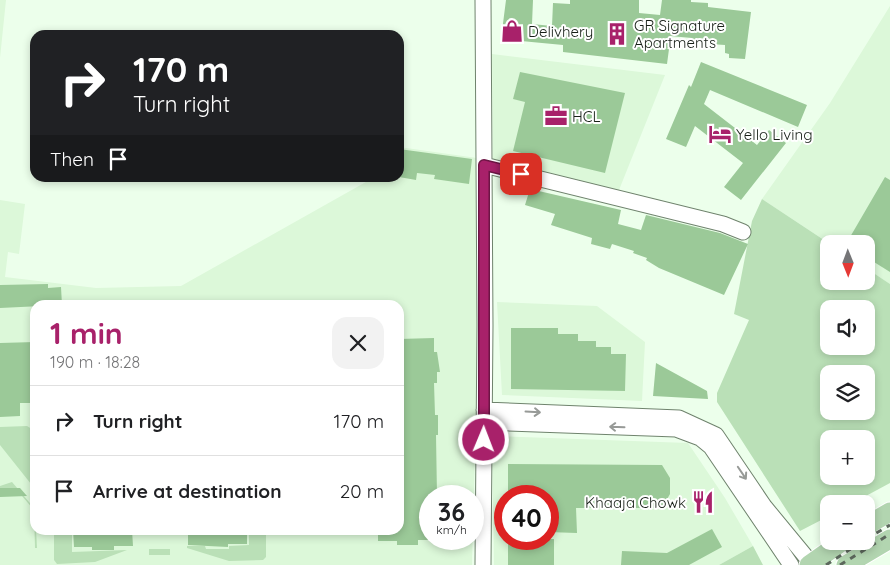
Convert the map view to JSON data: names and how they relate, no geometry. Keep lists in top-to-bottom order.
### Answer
{
  "places": {
    "shop": ["Delivhery"],
    "building": ["GR Signature Apartments"],
    "office": ["HCL"],
    "hotel": ["Yello Living"],
    "restaurant": ["Khaaja Chowk"]
  },
  "north": "bottom",
  "page": {
    "turn": ["170 m", "Turn right"],
    "then": "Then",
    "map_buttons": ["+", "−"],
    "heading": ["1 min", "190 m · 18:28"],
    "list": [
      {
        "name": "Turn right",
        "value": "170 m"
      },
      {
        "name": "Arrive at destination",
        "value": "20 m"
      }
    ],
    "speed": "36 km/h",
    "limit": "40"
  }
}
